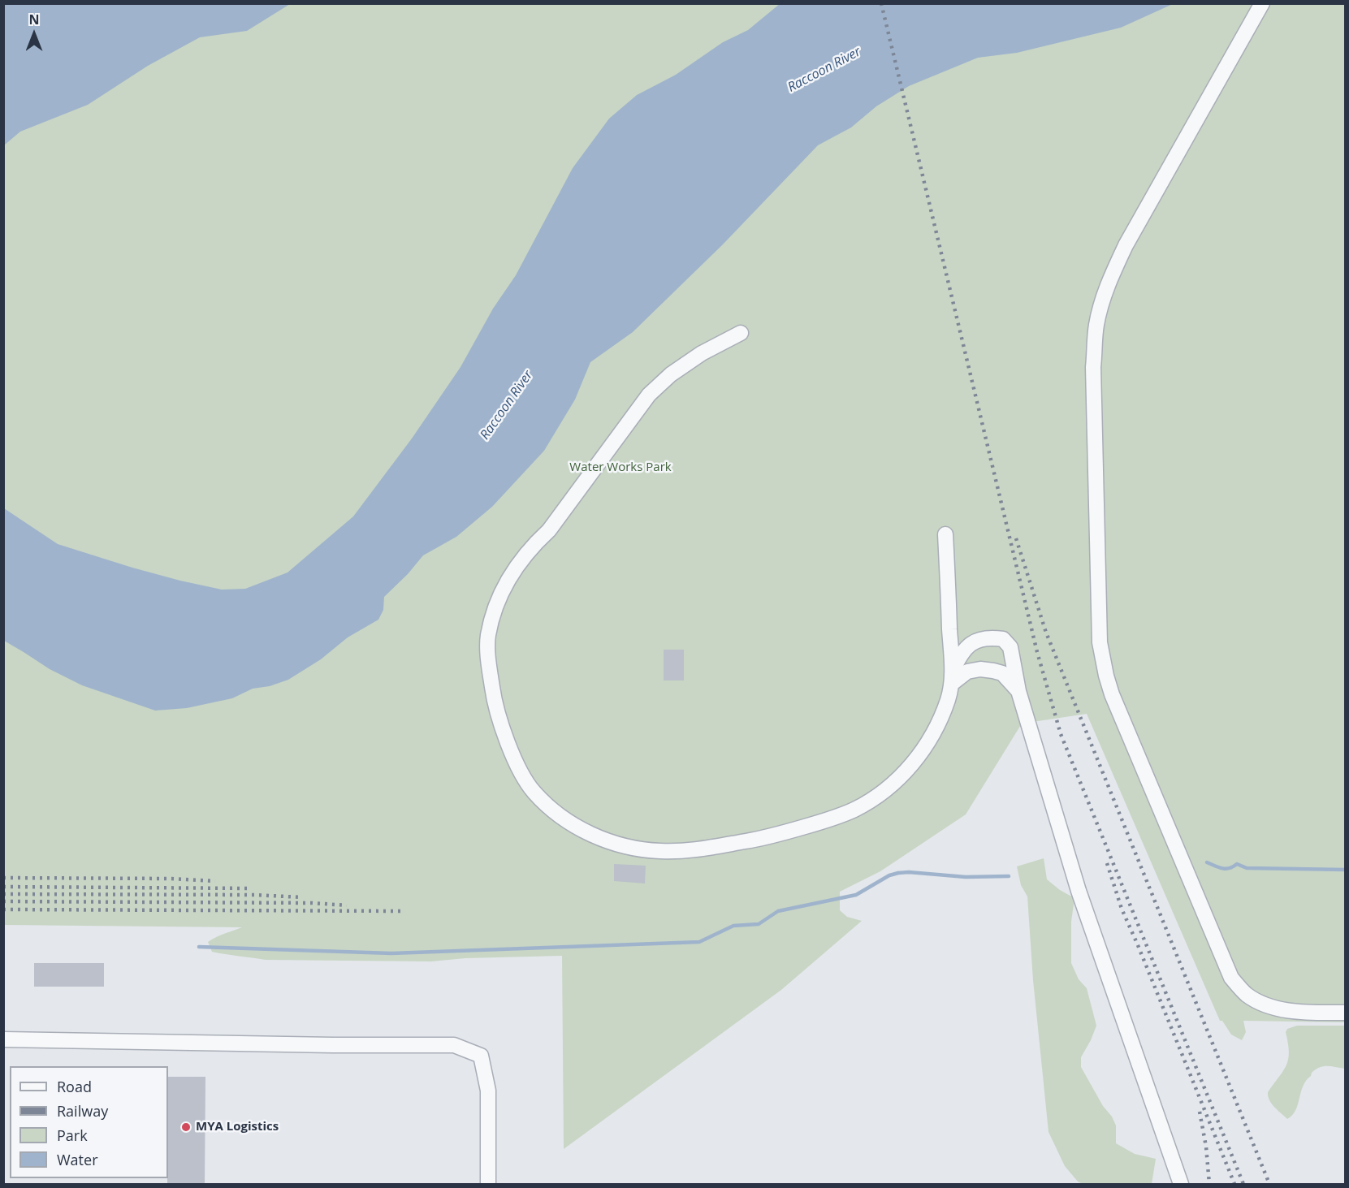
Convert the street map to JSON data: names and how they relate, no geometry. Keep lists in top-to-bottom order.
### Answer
{
  "water": ["Raccoon River"],
  "parks": ["Water Works Park"],
  "places": ["MYA Logistics"],
  "legend": [
    "Road",
    "Railway",
    "Park",
    "Water"
  ],
  "north": "top"
}
